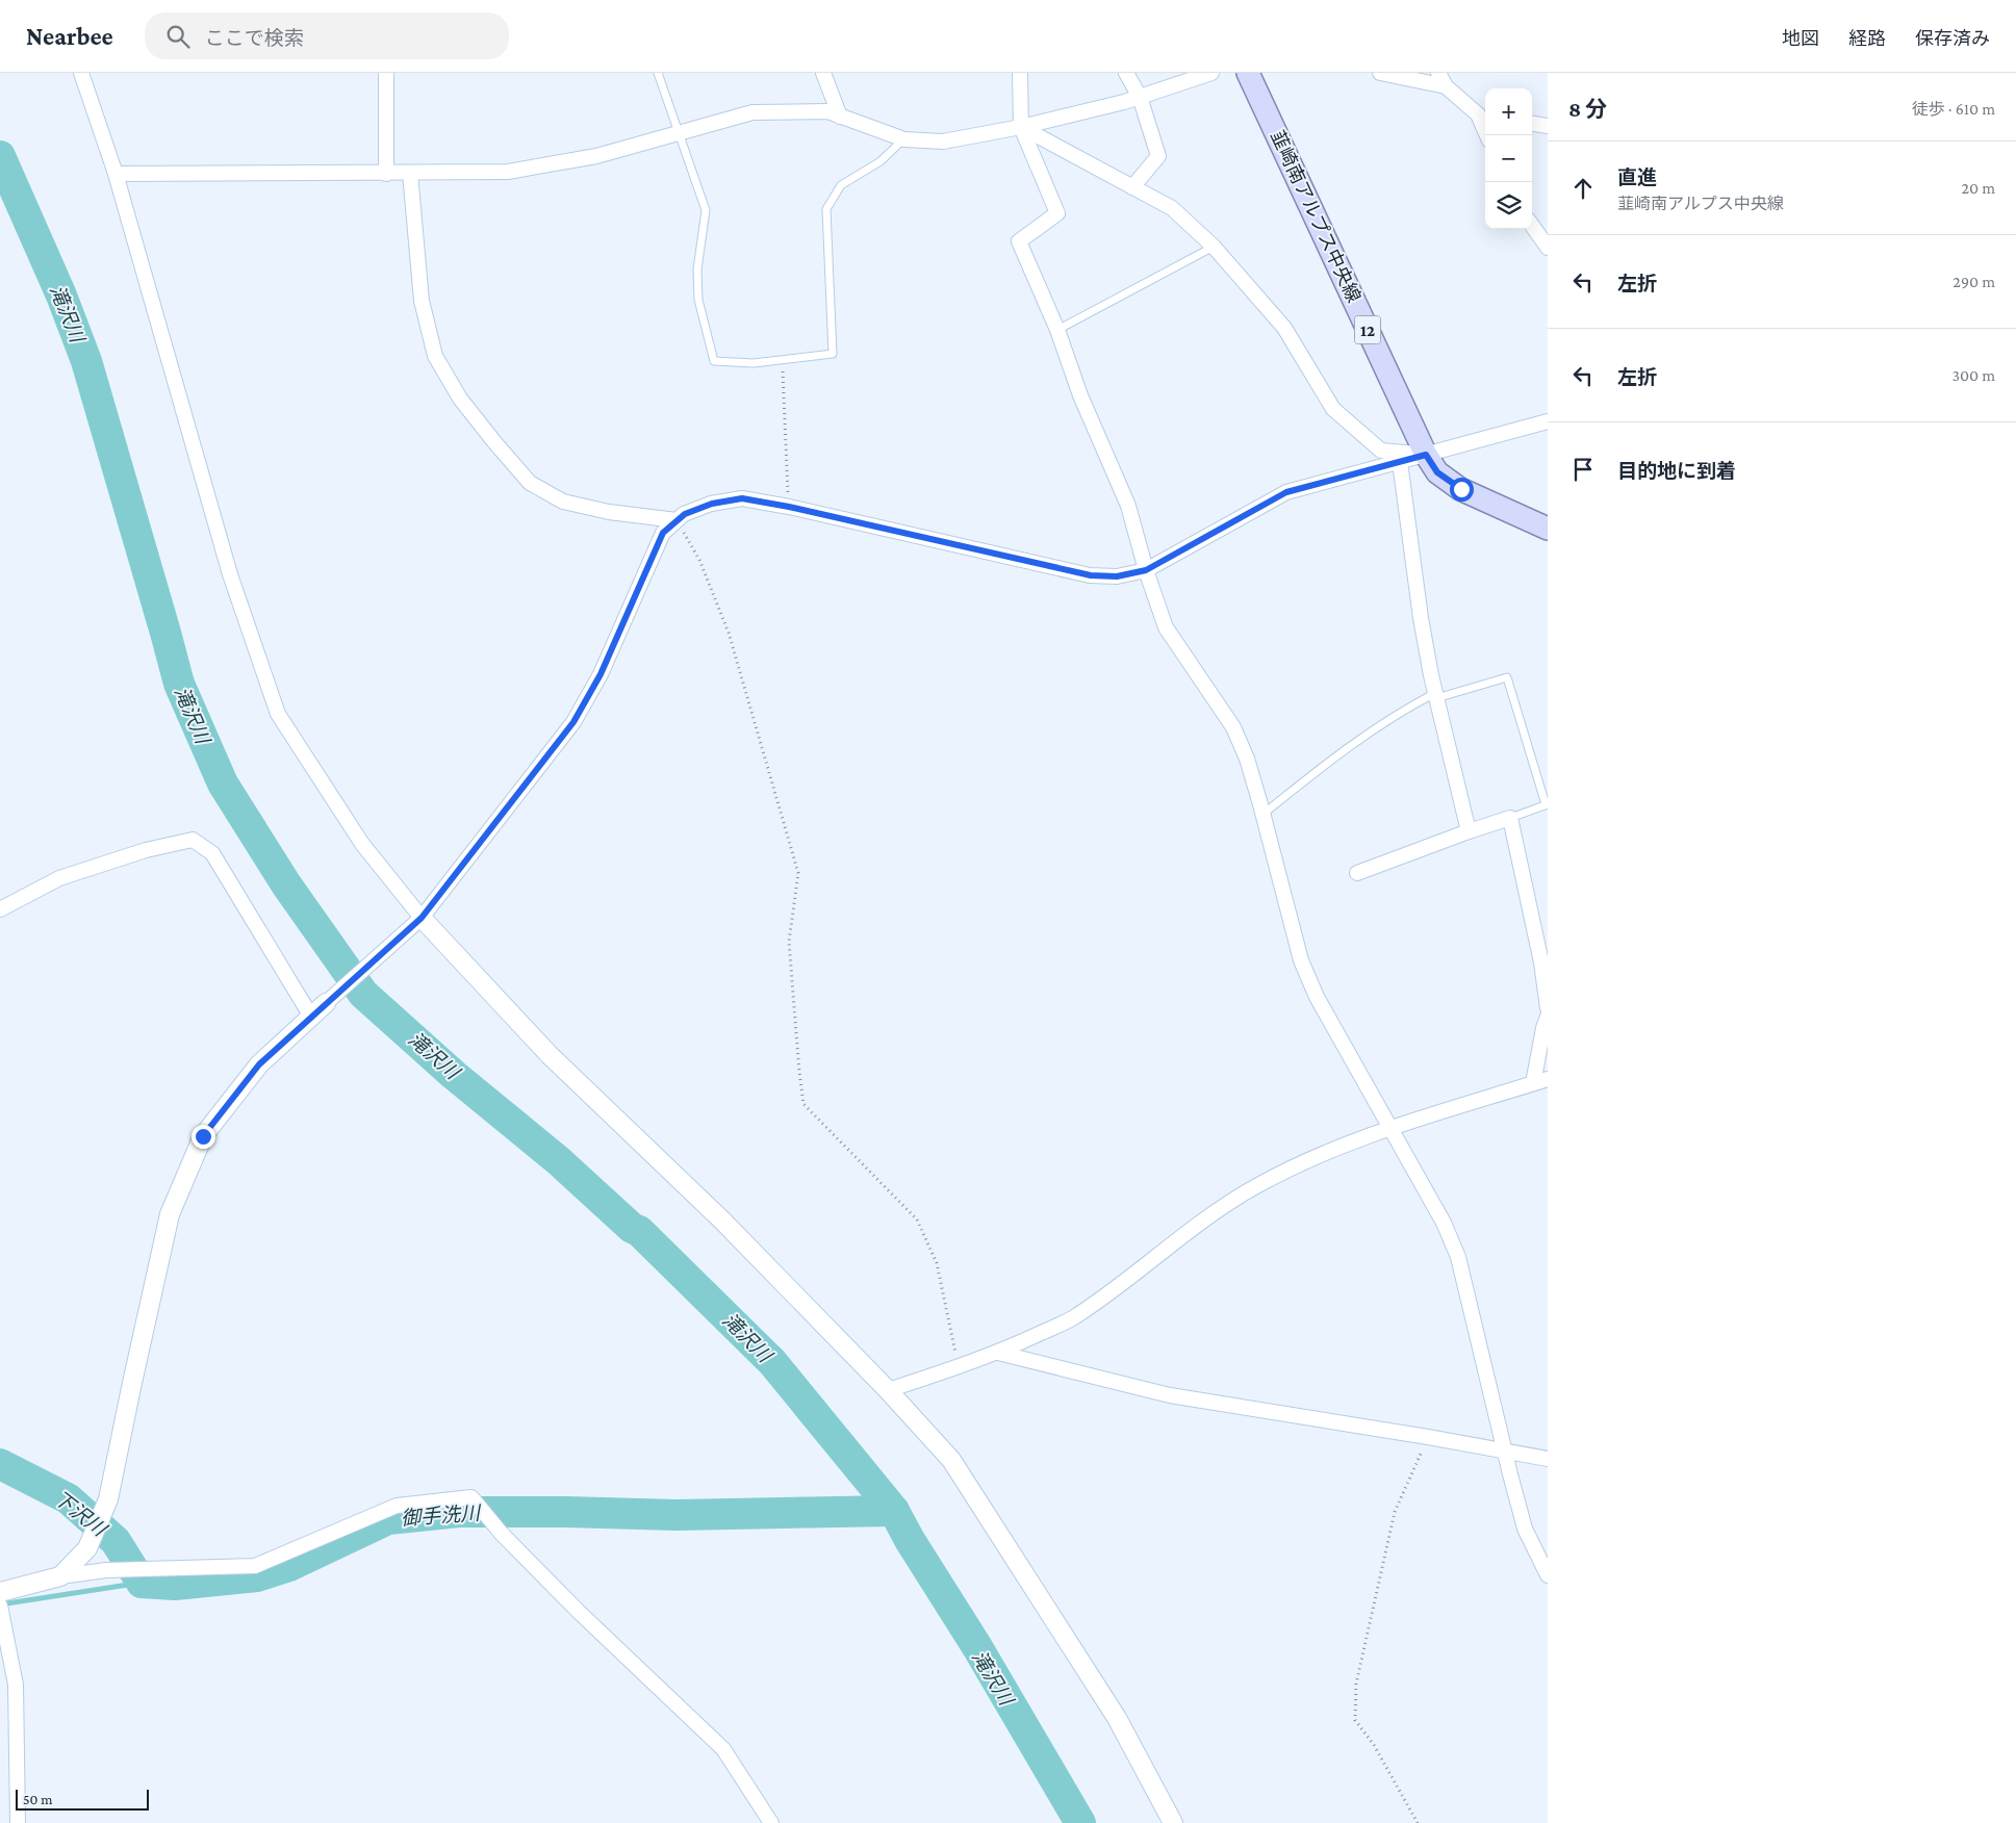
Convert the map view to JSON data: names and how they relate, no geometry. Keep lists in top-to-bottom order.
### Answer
{
  "streets": {
    "main road": ["韮崎南アルプス中央線", "12"]
  },
  "water": ["滝沢川", "下沢川", "御手洗川"],
  "scale_bar": "50 m",
  "page": {
    "header": "Nearbee",
    "search": "ここで検索",
    "nav": ["地図", "経路", "保存済み"],
    "heading": ["8 分", "徒歩 · 610 m"],
    "map_buttons": ["+", "−"],
    "list": [
      ["直進", "韮崎南アルプス中央線", "20 m"],
      ["左折", "290 m"],
      ["左折", "300 m"],
      "目的地に到着"
    ],
    "scale": "50 m"
  }
}
